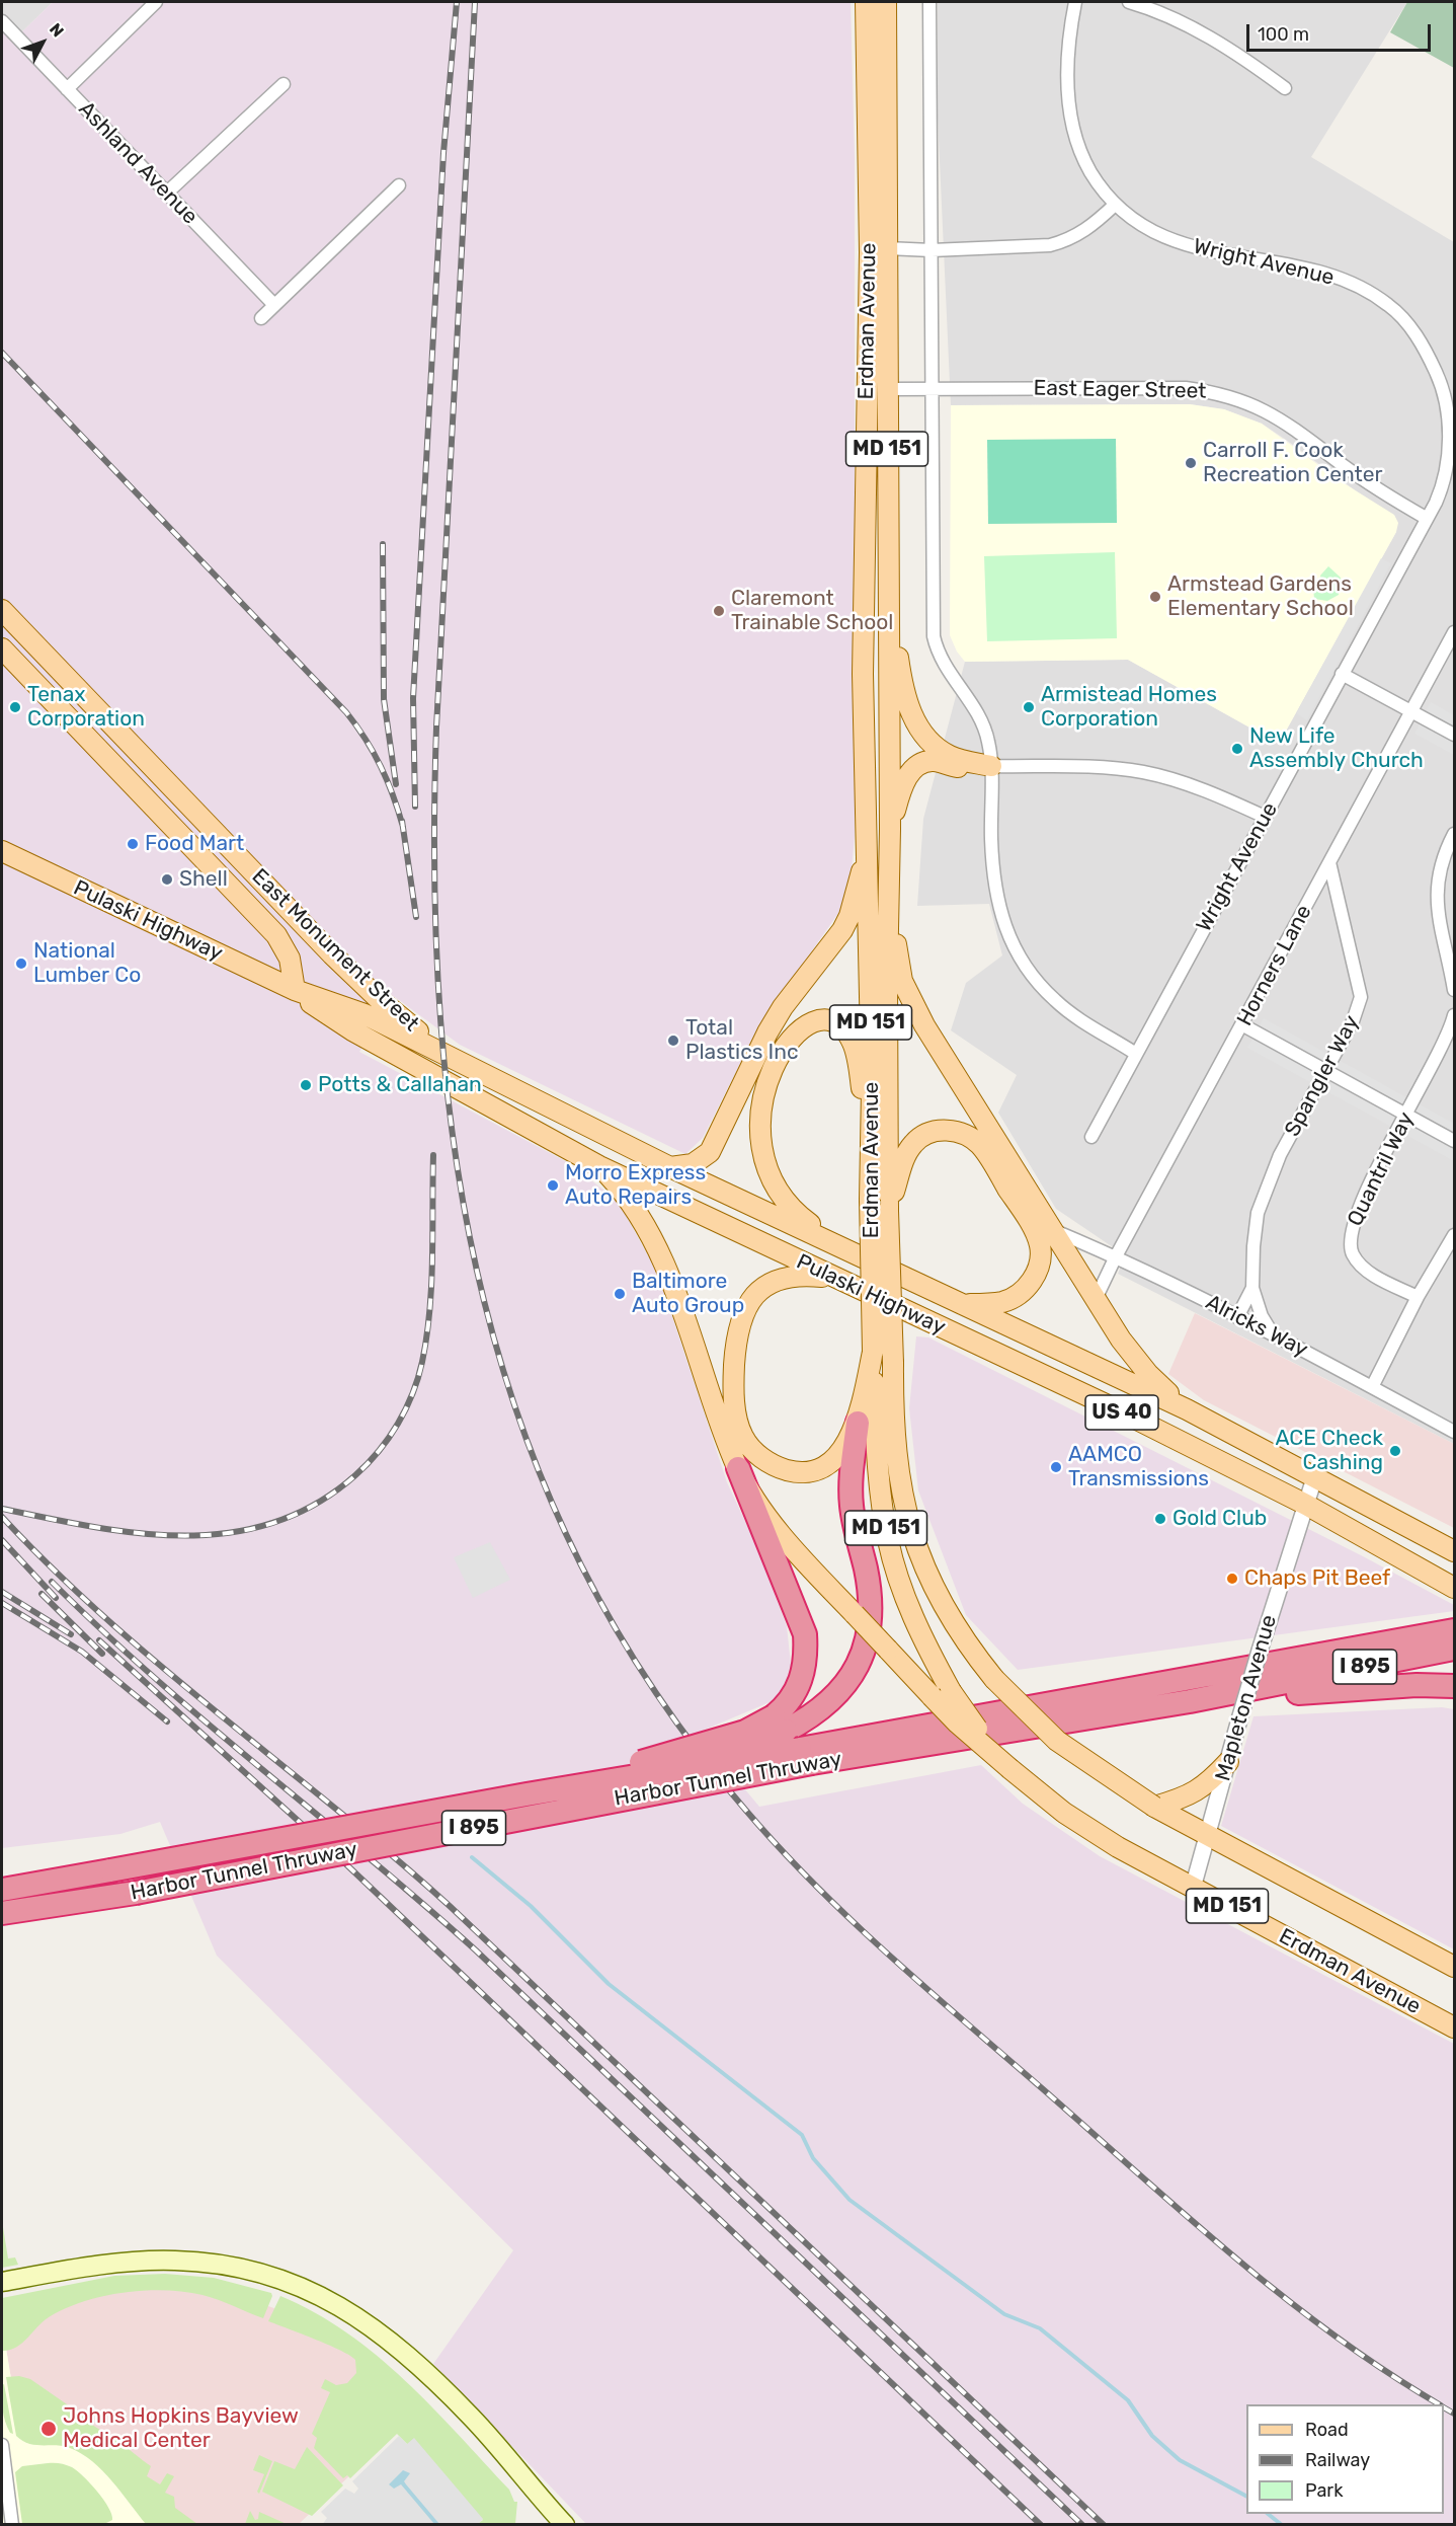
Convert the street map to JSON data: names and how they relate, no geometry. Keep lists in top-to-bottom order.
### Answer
{
  "streets": {
    "highway": ["I 895", "Harbor Tunnel Thruway"],
    "main road": [
      "Erdman Avenue",
      "MD 151",
      "Pulaski Highway",
      "East Monument Street",
      "US 40"
    ],
    "street": [
      "Ashland Avenue",
      "Wright Avenue",
      "East Eager Street",
      "Horners Lane",
      "Spangler Way",
      "Quantril Way",
      "Alricks Way",
      "Mapleton Avenue"
    ]
  },
  "crossings": [
    ["Wright Avenue", "East Eager Street"],
    ["Erdman Avenue", "East Eager Street"],
    ["Erdman Avenue", "Mapleton Avenue"],
    ["Pulaski Highway", "East Monument Street"],
    ["Pulaski Highway", "Mapleton Avenue"],
    ["Horners Lane", "Spangler Way"],
    ["Horners Lane", "Alricks Way"],
    ["Spangler Way", "Alricks Way"]
  ],
  "places": [
    "Carroll F. Cook Recreation Center",
    "Armstead Gardens Elementary School",
    "Claremont Trainable School",
    "Tenax Corporation",
    "Armistead Homes Corporation",
    "New Life Assembly Church",
    "Food Mart",
    "Shell",
    "National Lumber Co",
    "Total Plastics Inc",
    "Potts & Callahan",
    "Morro Express Auto Repairs",
    "Baltimore Auto Group",
    "ACE Check Cashing",
    "AAMCO Transmissions",
    "Gold Club",
    "Chaps Pit Beef",
    "Johns Hopkins Bayview Medical Center"
  ],
  "legend": ["Road", "Railway", "Park"],
  "scale_bar": "100 m",
  "north": "top right"
}
